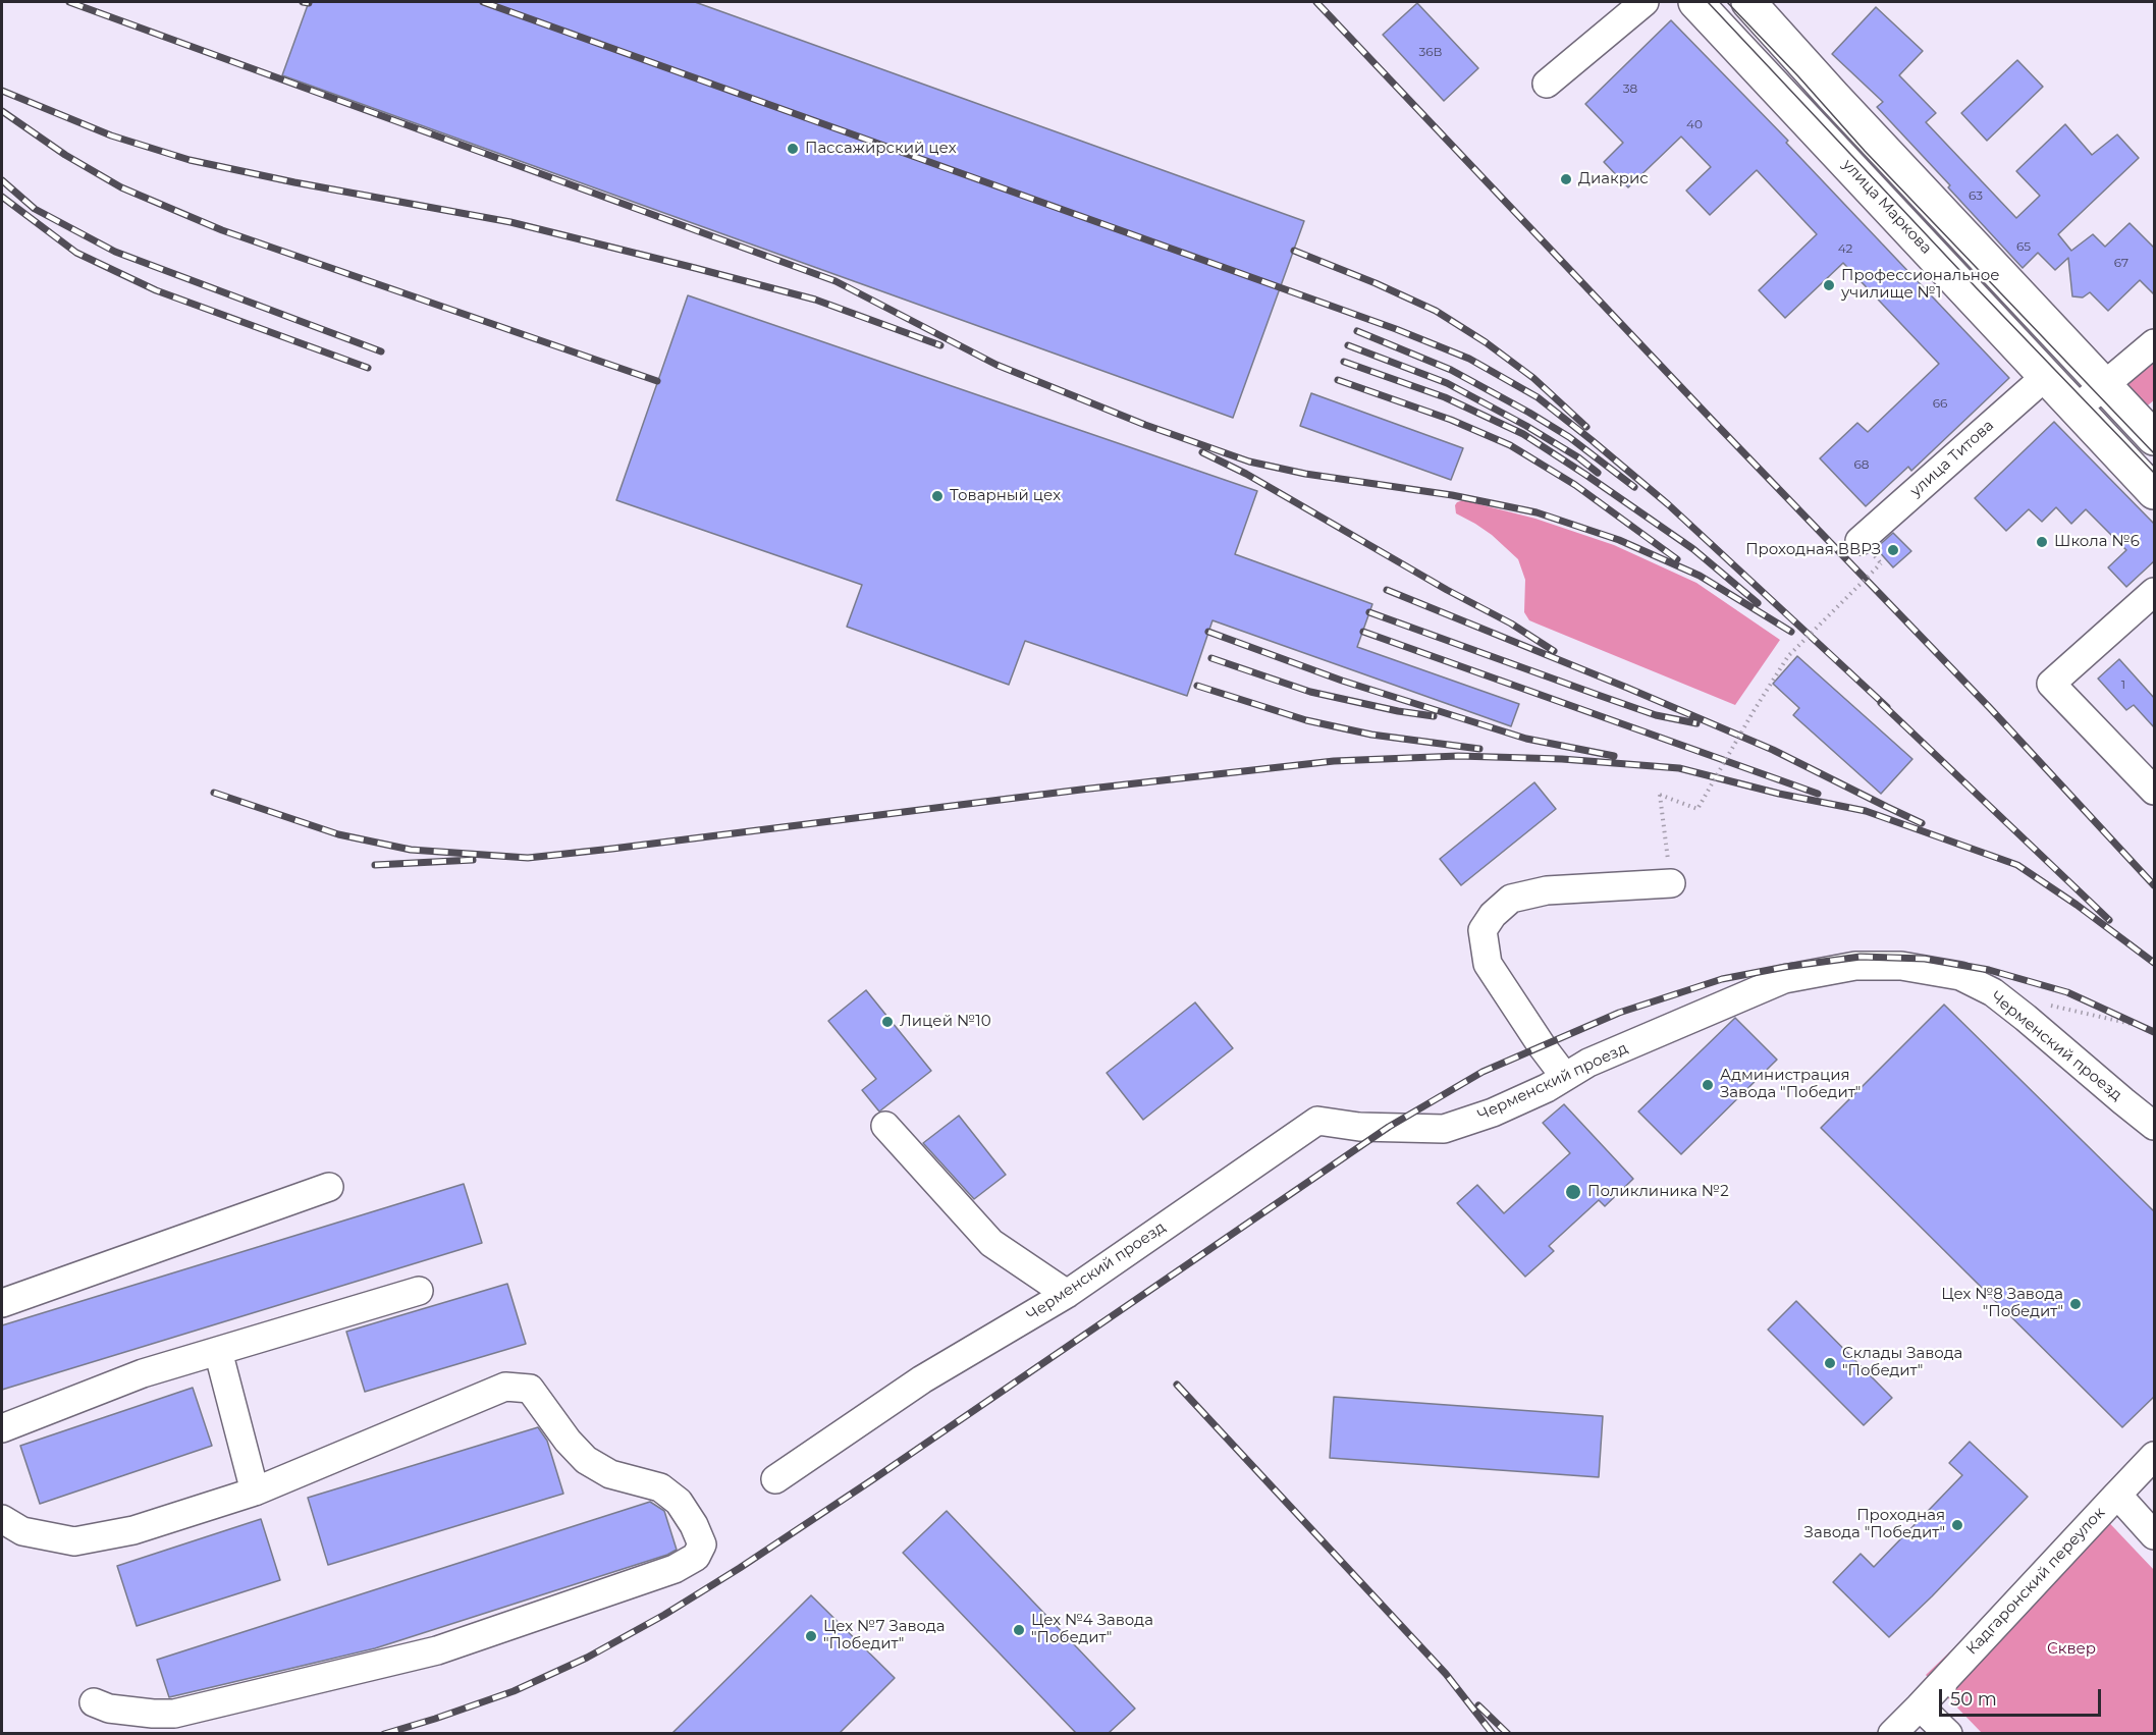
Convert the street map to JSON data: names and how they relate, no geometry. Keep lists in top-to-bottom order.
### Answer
{
  "streets": {
    "main road": ["улица Маркова"],
    "street": ["улица Титова", "Черменский проезд", "Кадгаронский переулок"]
  },
  "crossings": [
    ["улица Маркова", "улица Титова"]
  ],
  "parks": ["Сквер"],
  "places": [
    "Пассажирский цех",
    "Диакрис",
    "Профессиональное училище №1",
    "Товарный цех",
    "Школа №6",
    "Проходная ВВРЗ",
    "Лицей №10",
    "Администрация Завода \"Победит\"",
    "Поликлиника №2",
    "Цех №8 Завода \"Победит\"",
    "Склады Завода \"Победит\"",
    "Проходная Завода \"Победит\"",
    "Цех №4 Завода \"Победит\"",
    "Цех №7 Завода \"Победит\""
  ],
  "house_numbers": [
    "36В",
    "38",
    "40",
    "63",
    "65",
    "42",
    "67",
    "66",
    "68",
    "1"
  ],
  "scale_bar": "50 m"
}
